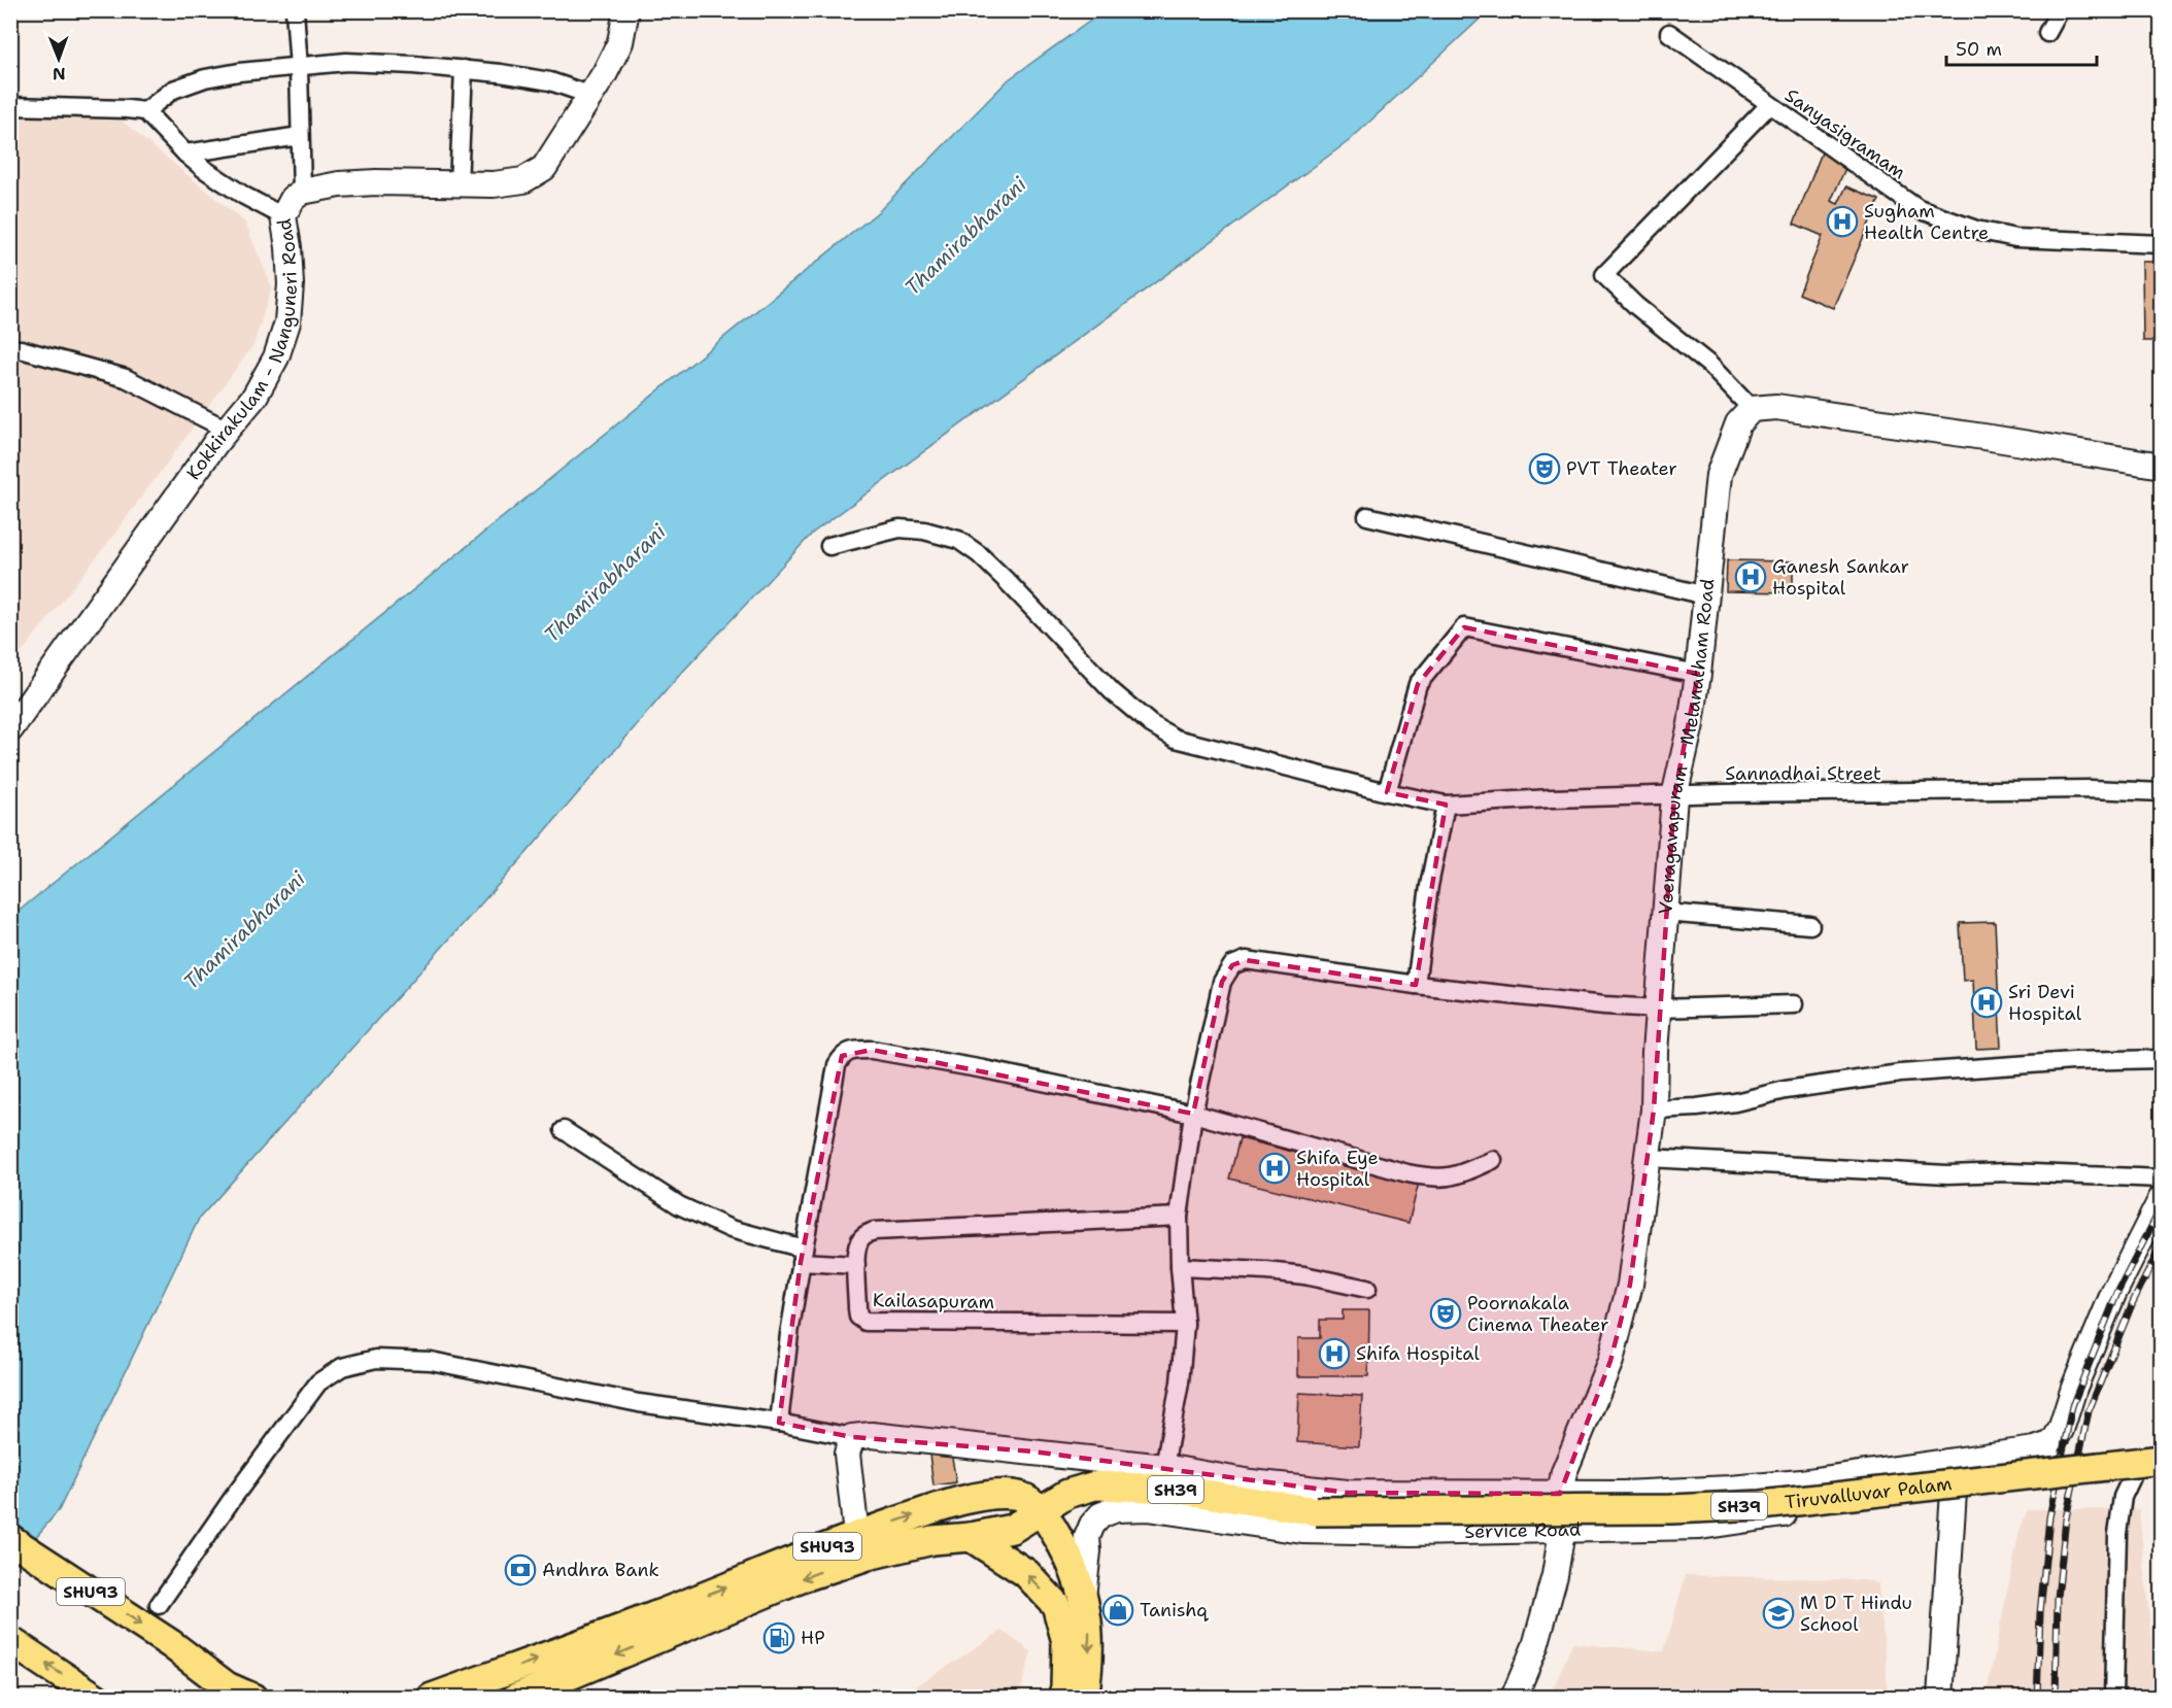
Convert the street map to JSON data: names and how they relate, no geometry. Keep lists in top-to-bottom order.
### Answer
{
  "streets": {
    "main road": [
      "Kokkirakulam - Nanguneri Road",
      "Veeragavapuram - Melanatham Road",
      "SH39",
      "Tiruvalluvar Palam",
      "Service Road",
      "SHU93"
    ],
    "street": ["Sanyasigramam", "Sannadhai Street", "Kailasapuram"]
  },
  "crossings": [
    ["Veeragavapuram - Melanatham Road", "Sannadhai Street"],
    ["Veeragavapuram - Melanatham Road", "Service Road"],
    ["Tiruvalluvar Palam", "SHU93"]
  ],
  "water": ["Thamirabharani"],
  "places": {
    "hospital": [
      "Sugham Health Centre",
      "Ganesh Sankar Hospital",
      "Sri Devi Hospital",
      "Shifa Eye Hospital",
      "Shifa Hospital"
    ],
    "theatre": ["PVT Theater", "Poornakala Cinema Theater"],
    "bank": ["Andhra Bank"],
    "shop": ["Tanishq"],
    "school or university": ["M D T Hindu School"],
    "fuel station": ["HP"]
  },
  "scale_bar": "50 m",
  "north": "bottom"
}
